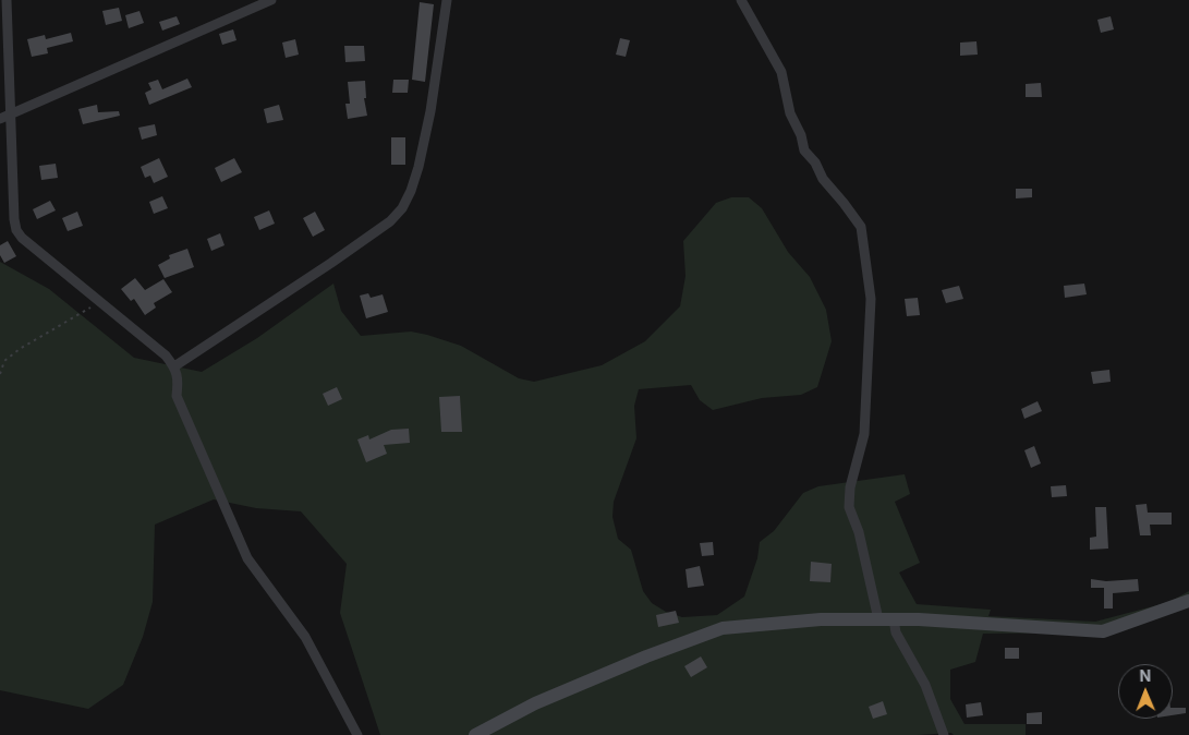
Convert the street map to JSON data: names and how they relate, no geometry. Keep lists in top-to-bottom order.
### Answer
{
  "north": "top"
}
